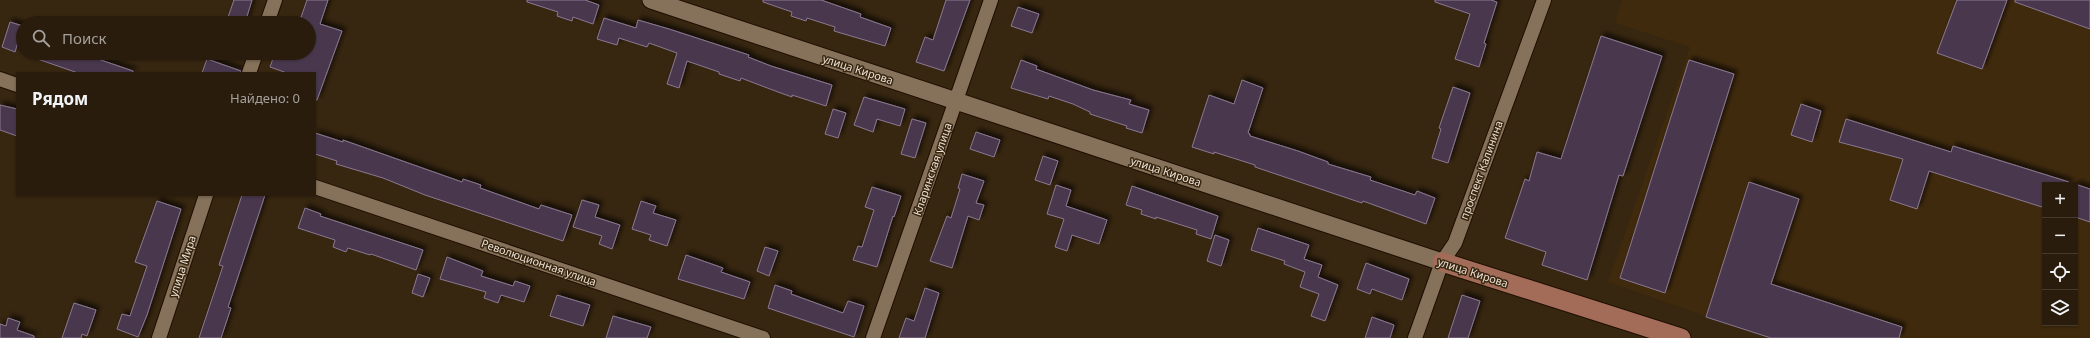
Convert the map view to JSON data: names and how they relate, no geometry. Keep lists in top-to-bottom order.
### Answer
{
  "streets": {
    "main road": ["улица Кирова"],
    "street": [
      "Кларинская улица",
      "проспект Калинина",
      "Революционная улица",
      "улица Мира"
    ]
  },
  "crossings": [
    ["улица Кирова", "Кларинская улица"],
    ["улица Кирова", "проспект Калинина"]
  ],
  "page": {
    "search": "Поиск",
    "heading": ["Рядом", "Найдено: 0"],
    "map_buttons": ["+", "−"]
  }
}
